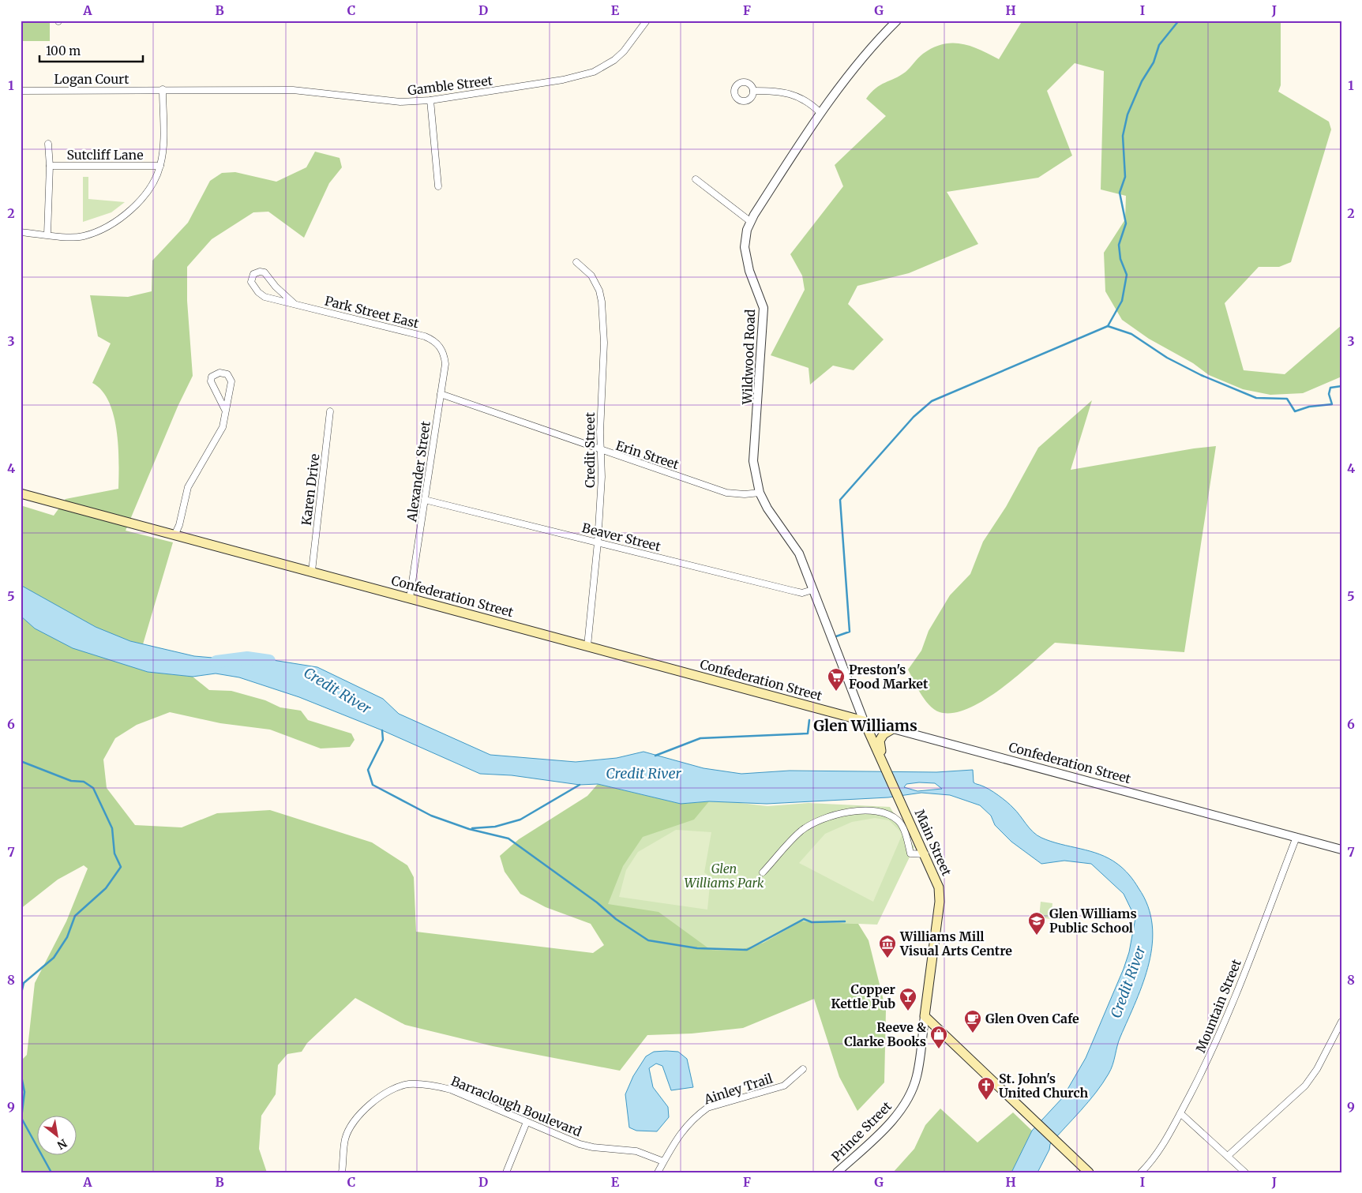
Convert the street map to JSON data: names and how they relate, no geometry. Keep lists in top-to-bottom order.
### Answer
{
  "streets": {
    "main road": ["Confederation Street", "Main Street"],
    "street": [
      "Logan Court",
      "Gamble Street",
      "Sutcliff Lane",
      "Park Street East",
      "Wildwood Road",
      "Credit Street",
      "Erin Street",
      "Alexander Street",
      "Karen Drive",
      "Beaver Street",
      "Mountain Street",
      "Ainley Trail",
      "Barraclough Boulevard",
      "Prince Street"
    ]
  },
  "crossings": [
    ["Logan Court", "Gamble Street"],
    ["Park Street East", "Alexander Street"],
    ["Wildwood Road", "Erin Street"],
    ["Wildwood Road", "Beaver Street"],
    ["Wildwood Road", "Confederation Street"],
    ["Wildwood Road", "Main Street"],
    ["Credit Street", "Erin Street"],
    ["Credit Street", "Beaver Street"],
    ["Credit Street", "Confederation Street"],
    ["Erin Street", "Alexander Street"],
    ["Alexander Street", "Beaver Street"],
    ["Alexander Street", "Confederation Street"],
    ["Karen Drive", "Confederation Street"],
    ["Confederation Street", "Main Street"],
    ["Confederation Street", "Mountain Street"],
    ["Main Street", "Prince Street"],
    ["Ainley Trail", "Barraclough Boulevard"]
  ],
  "districts": ["Glen Williams"],
  "water": ["Credit River"],
  "parks": ["Glen Williams Park"],
  "places": {
    "supermarket": ["Preston's Food Market"],
    "school or university": ["Glen Williams Public School"],
    "museum": ["Williams Mill Visual Arts Centre"],
    "bar": ["Copper Kettle Pub"],
    "cafe": ["Glen Oven Cafe"],
    "shop": ["Reeve & Clarke Books"],
    "church": ["St. John's United Church"]
  },
  "scale_bar": "100 m",
  "north": "bottom right",
  "grid": {
    "columns": [
      "A",
      "B",
      "C",
      "D",
      "E",
      "F",
      "G",
      "H",
      "I",
      "J"
    ],
    "rows": [
      "1",
      "2",
      "3",
      "4",
      "5",
      "6",
      "7",
      "8",
      "9"
    ]
  }
}
